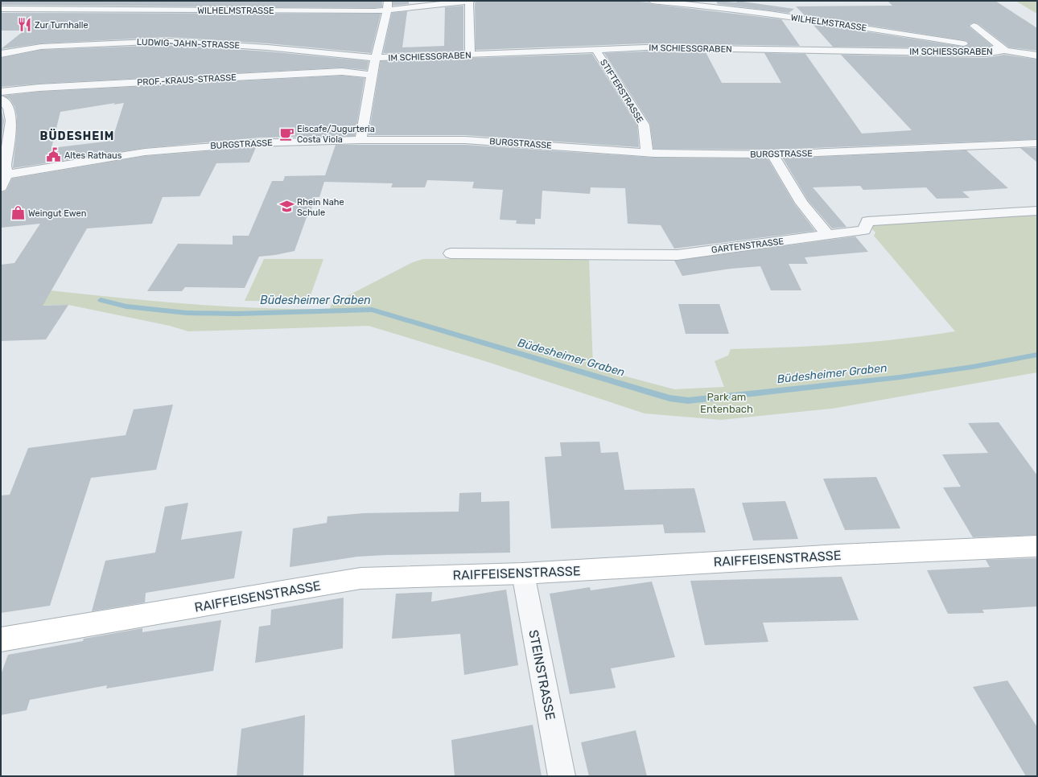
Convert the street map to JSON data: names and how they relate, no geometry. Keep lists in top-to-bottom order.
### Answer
{
  "streets": {
    "street": [
      "WILHELMSTRASSE",
      "LUDWIG-JAHN-STRASSE",
      "IM SCHIESSGRABEN",
      "PROF.-KRAUS-STRASSE",
      "STIFTERSTRASSE",
      "BURGSTRASSE",
      "GARTENSTRASSE",
      "RAIFFEISENSTRASSE",
      "STEINSTRASSE"
    ]
  },
  "crossings": [
    ["WILHELMSTRASSE", "IM SCHIESSGRABEN"],
    ["LUDWIG-JAHN-STRASSE", "IM SCHIESSGRABEN"],
    ["IM SCHIESSGRABEN", "STIFTERSTRASSE"],
    ["STIFTERSTRASSE", "BURGSTRASSE"],
    ["RAIFFEISENSTRASSE", "STEINSTRASSE"]
  ],
  "districts": ["BÜDESHEIM"],
  "water": ["Büdesheimer Graben"],
  "parks": ["Park am Entenbach"],
  "places": {
    "restaurant": ["Zur Turnhalle"],
    "cafe": ["Eiscafe/Jugurteria Costa Viola"],
    "public building": ["Altes Rathaus"],
    "school or university": ["Rhein Nahe Schule"],
    "shop": ["Weingut Ewen"]
  }
}
